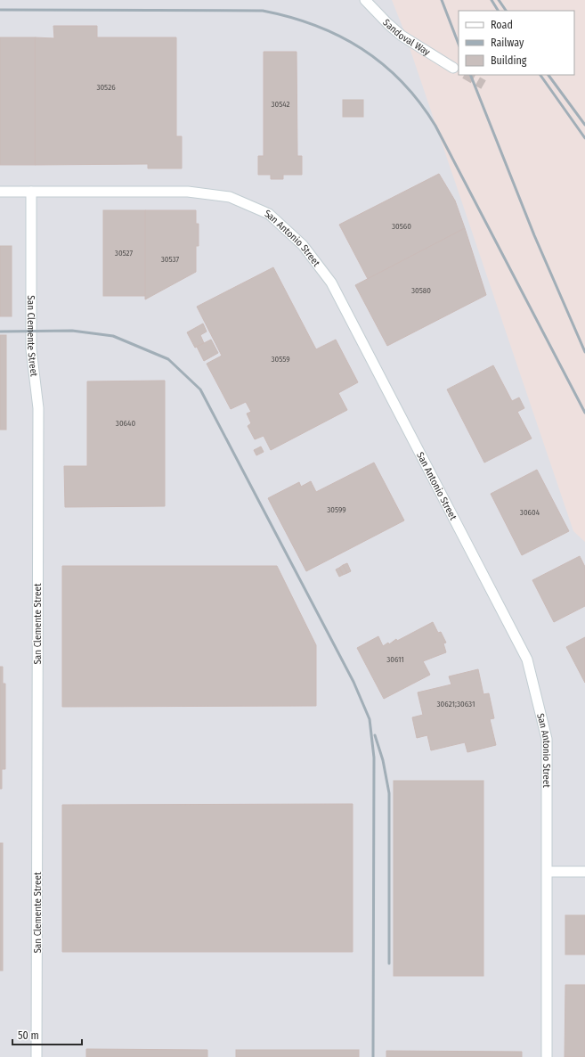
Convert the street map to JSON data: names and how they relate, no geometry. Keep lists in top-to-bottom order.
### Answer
{
  "streets": {
    "street": ["Sandoval Way", "San Antonio Street", "San Clemente Street"]
  },
  "crossings": [
    ["San Antonio Street", "San Clemente Street"]
  ],
  "house_numbers": [
    "30526",
    "30542",
    "30560",
    "30527",
    "30537",
    "30580",
    "30559",
    "30640",
    "30599",
    "30604",
    "30611",
    "30621;30631"
  ],
  "legend": ["Road", "Railway", "Building"],
  "scale_bar": "50 m"
}
